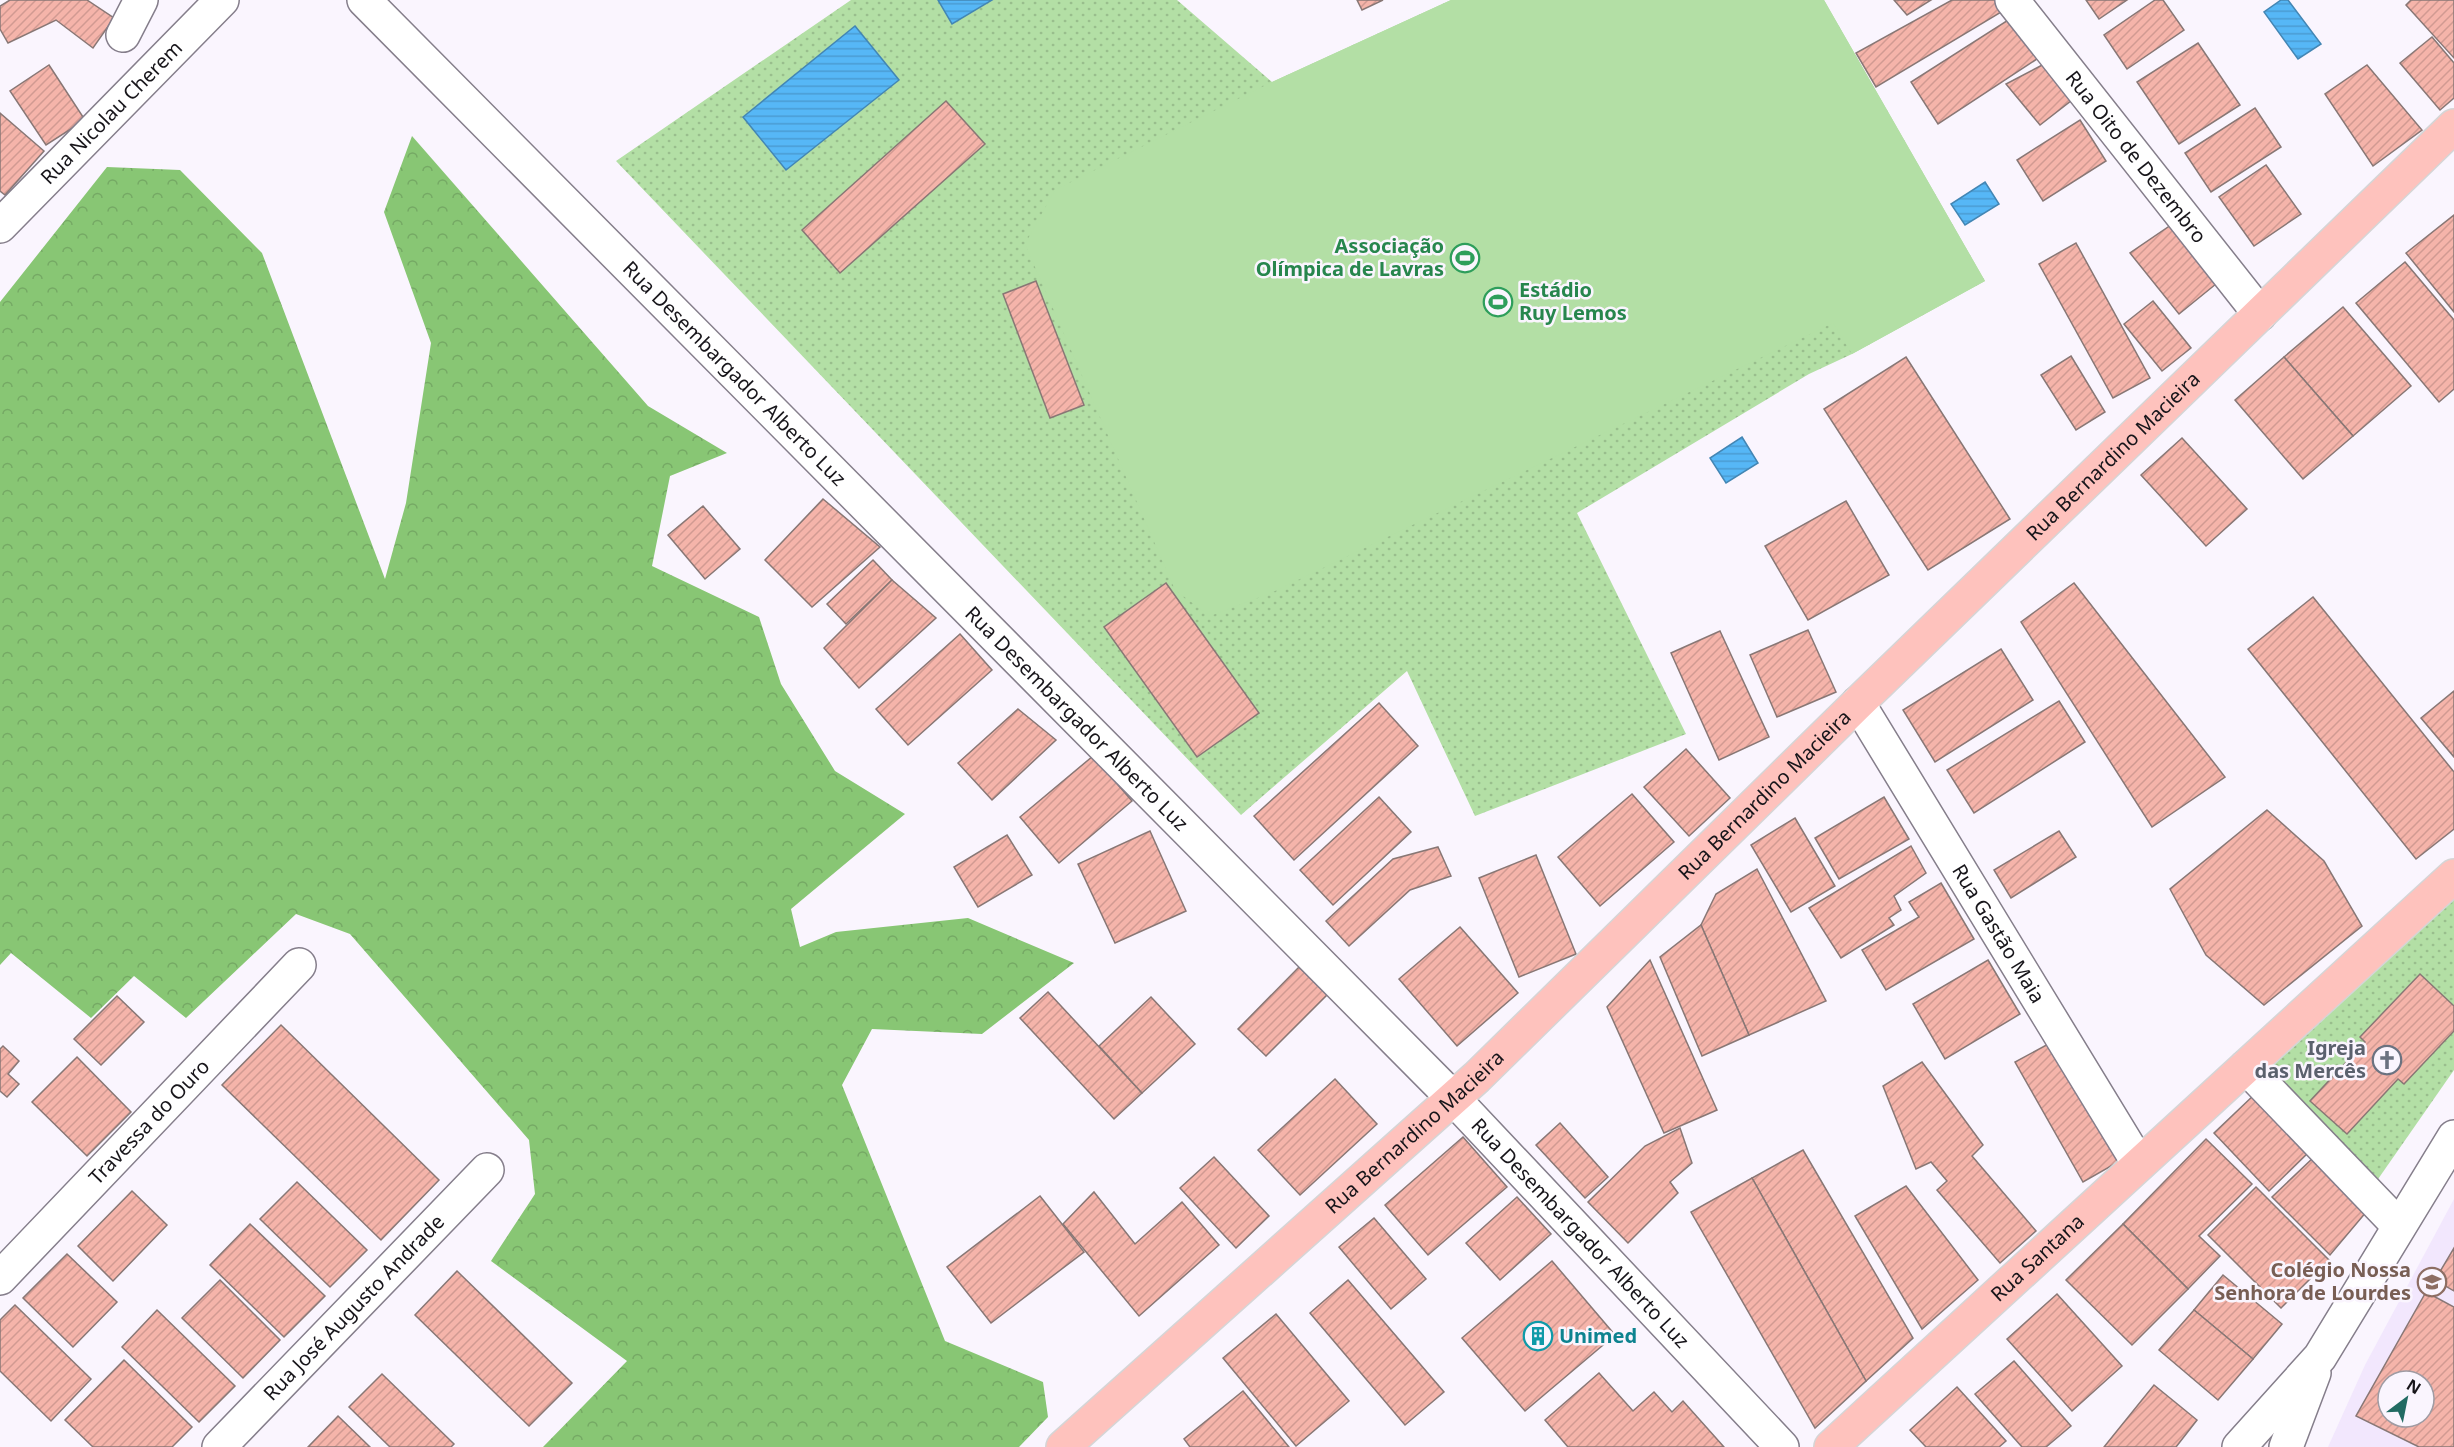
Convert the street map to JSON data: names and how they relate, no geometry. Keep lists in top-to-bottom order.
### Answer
{
  "streets": {
    "main road": ["Rua Bernardino Macieira", "Rua Santana"],
    "street": [
      "Rua Nicolau Cherem",
      "Rua Oito de Dezembro",
      "Rua Desembargador Alberto Luz",
      "Rua Gastão Maia",
      "Travessa do Ouro",
      "Rua José Augusto Andrade"
    ]
  },
  "crossings": [
    ["Rua Oito de Dezembro", "Rua Bernardino Macieira"],
    ["Rua Desembargador Alberto Luz", "Rua Bernardino Macieira"],
    ["Rua Bernardino Macieira", "Rua Gastão Maia"],
    ["Rua Gastão Maia", "Rua Santana"]
  ],
  "places": {
    "sports": ["Associação Olímpica de Lavras", "Estádio Ruy Lemos"],
    "church": ["Igreja das Mercês"],
    "school or university": ["Colégio Nossa Senhora de Lourdes"],
    "building": ["Unimed"]
  },
  "north": "top right"
}
